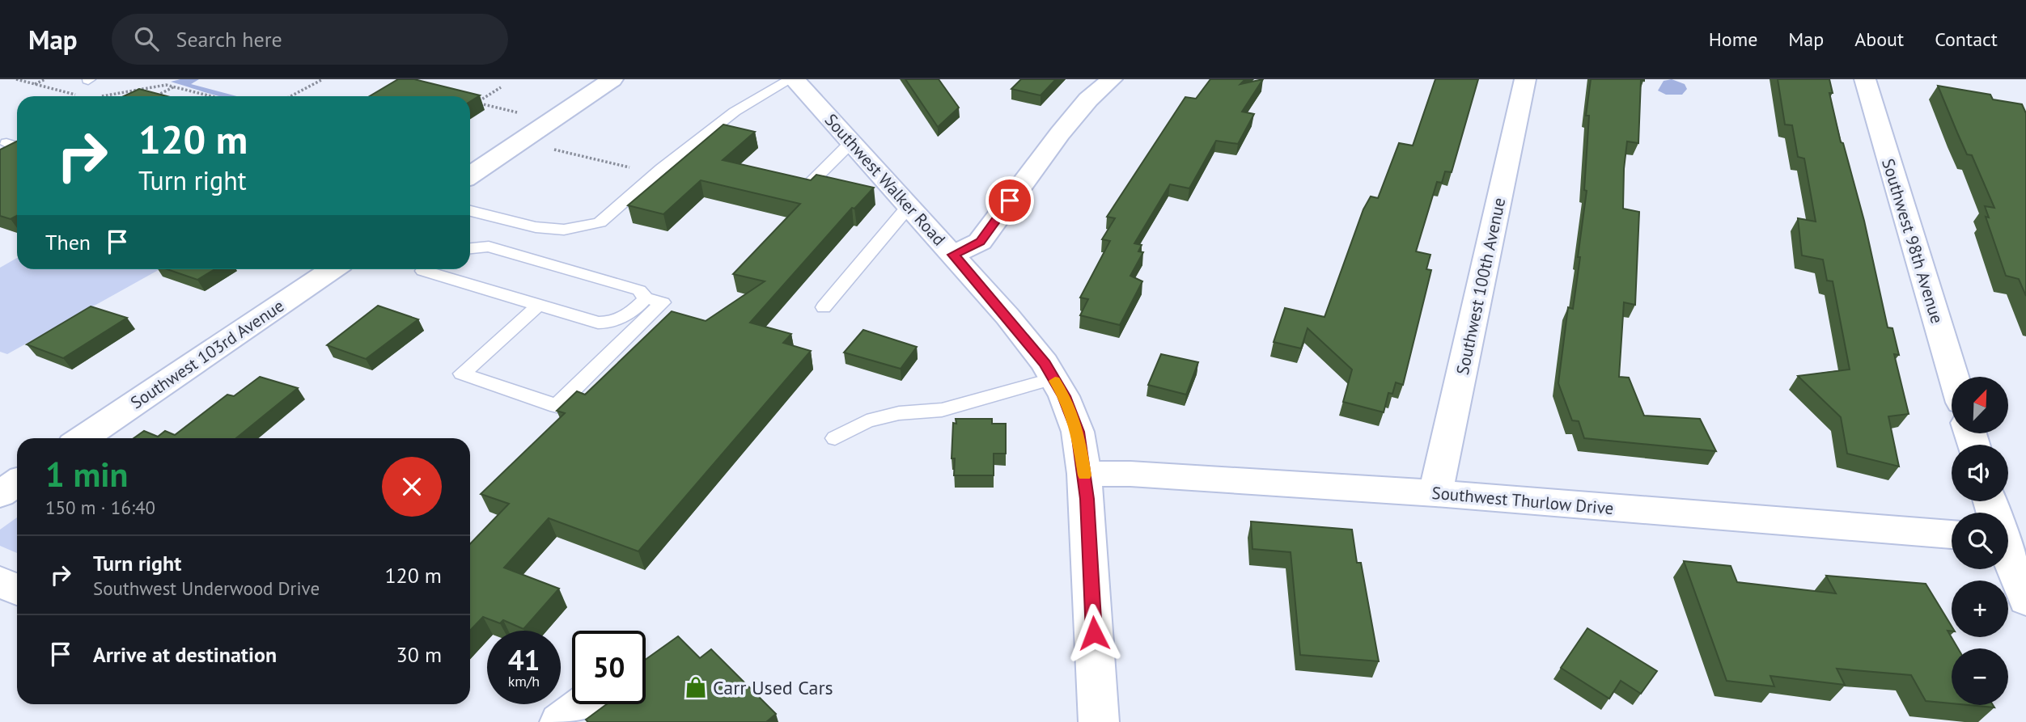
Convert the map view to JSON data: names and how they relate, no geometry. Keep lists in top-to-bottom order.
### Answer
{
  "streets": {
    "street": [
      "Southwest Walker Road",
      "Southwest 98th Avenue",
      "Southwest 100th Avenue",
      "Southwest 103rd Avenue",
      "Southwest Thurlow Drive"
    ]
  },
  "crossings": [
    ["Southwest Walker Road", "Southwest Thurlow Drive"],
    ["Southwest 100th Avenue", "Southwest Thurlow Drive"]
  ],
  "places": {
    "shop": ["Carr Used Cars"]
  },
  "north": "top right",
  "page": {
    "header": "Map",
    "search": "Search here",
    "nav": [
      "Home",
      "Map",
      "About",
      "Contact"
    ],
    "turn": ["120 m", "Turn right"],
    "then": "Then",
    "map_buttons": ["+", "−"],
    "heading": ["1 min", "150 m · 16:40"],
    "list": [
      {
        "name": "Turn right",
        "note": "Southwest Underwood Drive",
        "value": "120 m"
      },
      {
        "name": "Arrive at destination",
        "value": "30 m"
      }
    ],
    "speed": "41 km/h",
    "limit": "50"
  }
}
